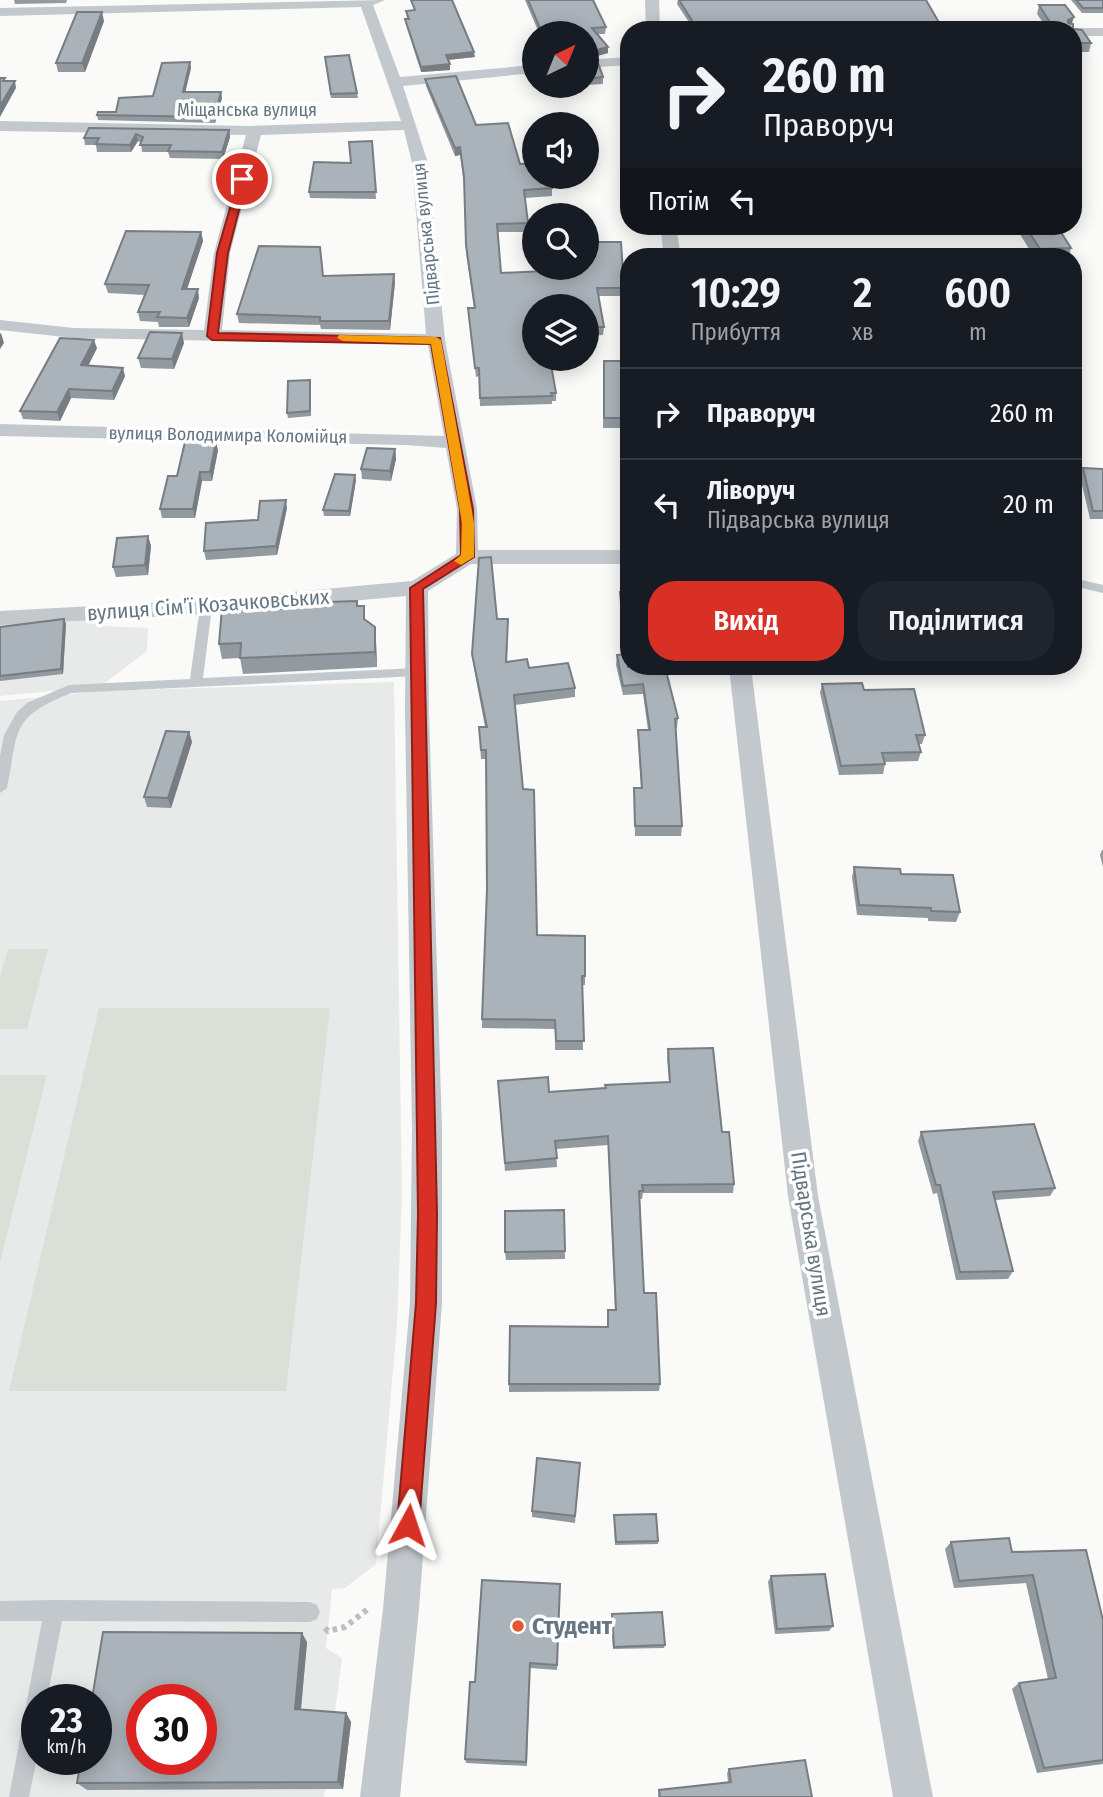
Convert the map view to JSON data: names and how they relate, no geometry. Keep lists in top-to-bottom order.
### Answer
{
  "streets": {
    "street": [
      "Міщанська вулиця",
      "Підварська вулиця",
      "вулиця Володимира Коломійця",
      "вулиця Сімʼї Козачковських"
    ]
  },
  "crossings": [
    ["Міщанська вулиця", "Підварська вулиця"],
    ["Підварська вулиця", "вулиця Володимира Коломійця"]
  ],
  "places": ["Студент"],
  "north": "top right",
  "page": {
    "turn": ["260 m", "Праворуч"],
    "then": "Потім",
    "eta": [
      "10:29",
      "Прибуття",
      "2",
      "хв",
      "600",
      "m"
    ],
    "list": [
      {
        "name": "Праворуч",
        "value": "260 m"
      },
      {
        "name": "Ліворуч",
        "note": "Підварська вулиця",
        "value": "20 m"
      }
    ],
    "buttons": ["Вихід", "Поділитися"],
    "speed": "23 km/h",
    "limit": "30"
  }
}
